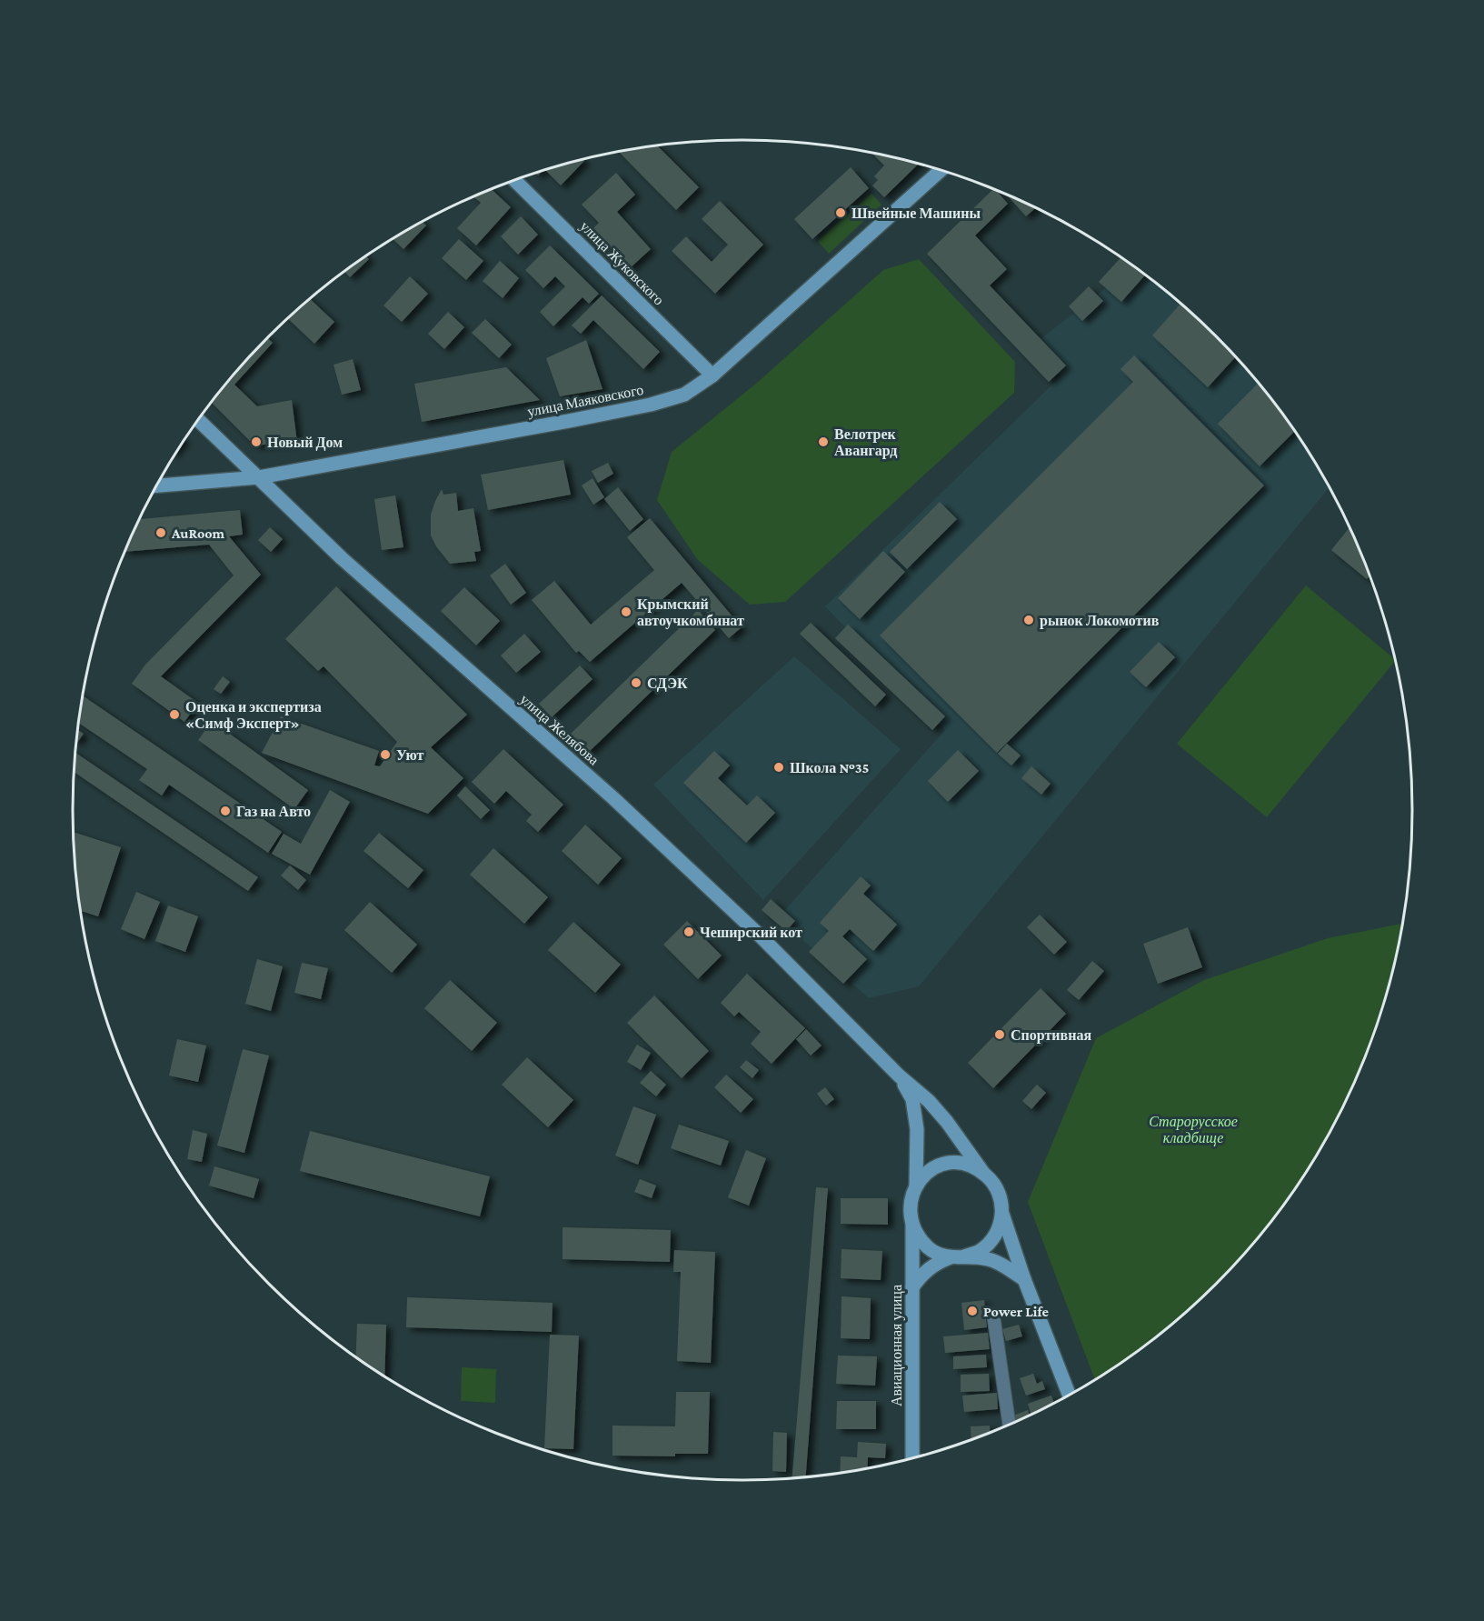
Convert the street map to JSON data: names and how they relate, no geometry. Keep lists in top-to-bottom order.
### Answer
{
  "streets": {
    "main road": [
      "улица Жуковского",
      "улица Маяковского",
      "улица Желябова",
      "Авиационная улица"
    ]
  },
  "crossings": [
    ["улица Жуковского", "улица Маяковского"],
    ["улица Маяковского", "улица Желябова"]
  ],
  "parks": ["Старорусское кладбище"],
  "places": [
    "Швейные Машины",
    "Новый Дом",
    "Велотрек Авангард",
    "AuRoom",
    "Крымский автоучкомбинат",
    "рынок Локомотив",
    "СДЭК",
    "Оценка и экспертиза «Симф Эксперт»",
    "Уют",
    "Школа №35",
    "Газ на Авто",
    "Чеширский кот",
    "Спортивная",
    "Power Life"
  ]
}
